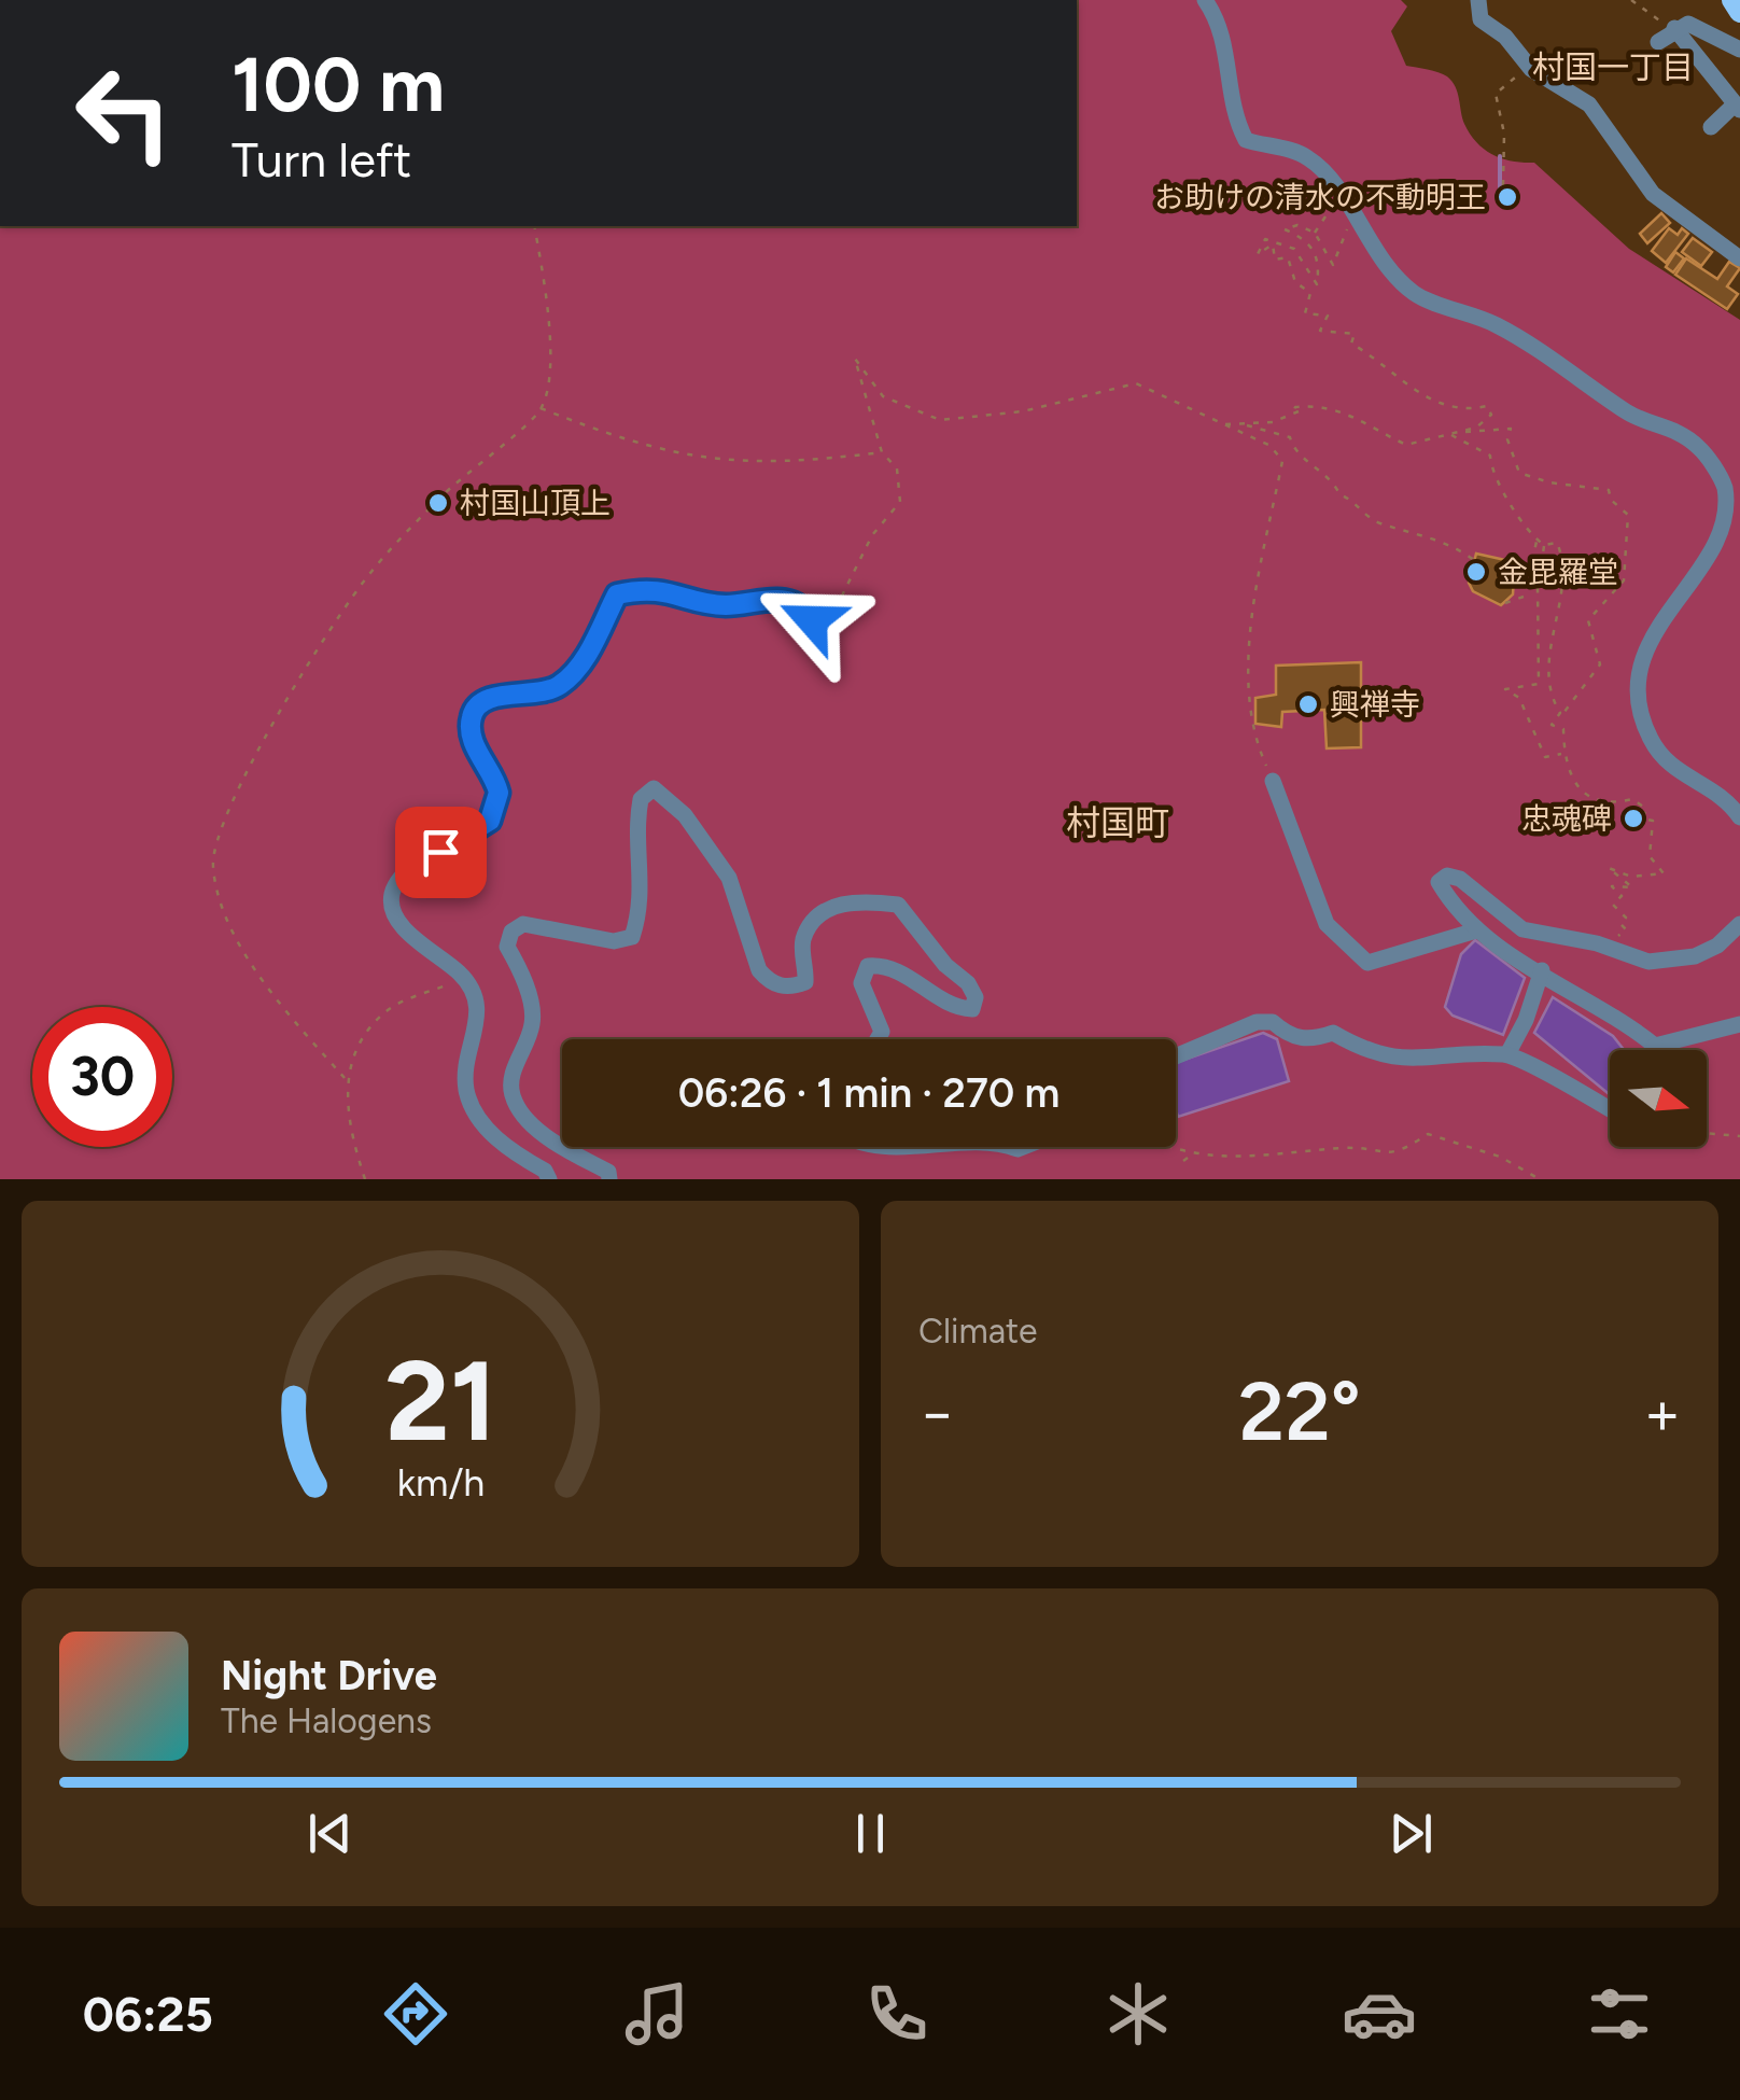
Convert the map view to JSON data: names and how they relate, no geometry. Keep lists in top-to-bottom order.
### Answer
{
  "districts": ["村国一丁目", "村国町"],
  "places": [
    "お助けの清水の不動明王",
    "村国山頂上",
    "金毘羅堂",
    "興禅寺",
    "忠魂碑"
  ],
  "north": "right",
  "page": {
    "turn": ["100 m", "Turn left"],
    "limit": "30",
    "trip": "06:26 · 1 min · 270 m",
    "tile": "Climate",
    "heat": ["−", "22°", "+"],
    "song": ["Night Drive", "The Halogens"],
    "tabs": "06:25",
    "gauge": ["21", "km/h"]
  }
}
